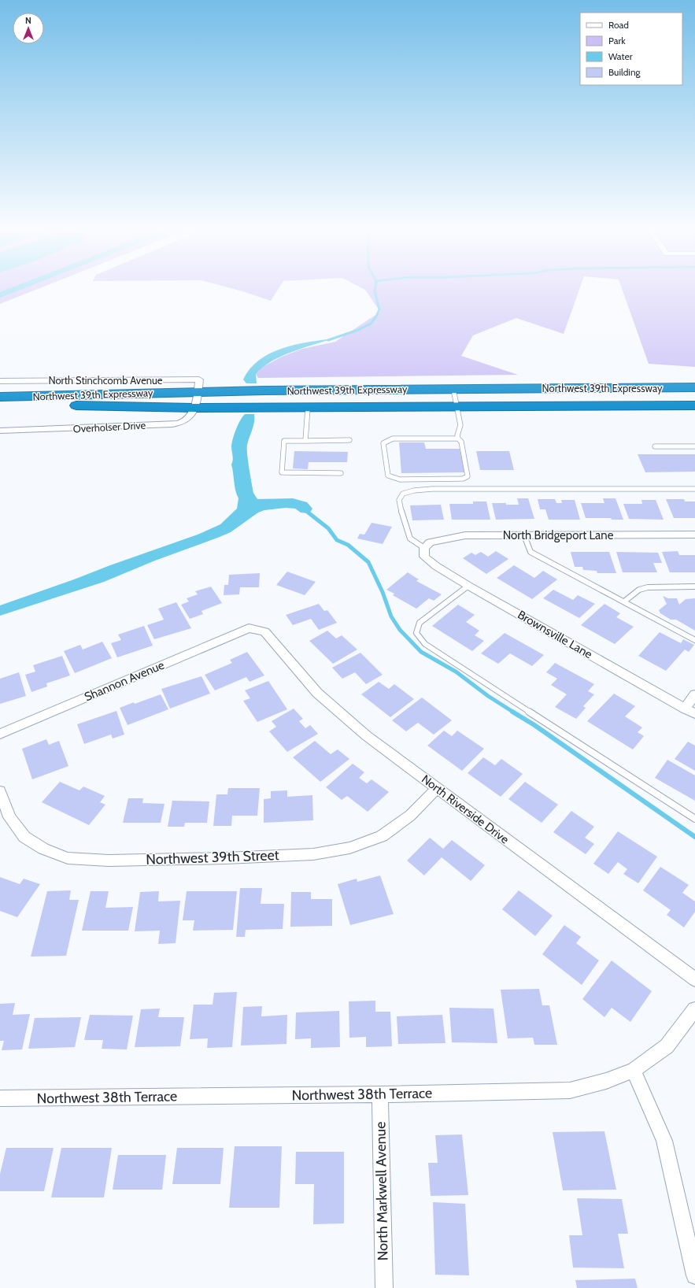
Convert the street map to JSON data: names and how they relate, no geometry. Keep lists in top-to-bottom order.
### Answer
{
  "streets": {
    "highway": ["Northwest 39th Expressway"],
    "street": [
      "North Stinchcomb Avenue",
      "Overholser Drive",
      "North Bridgeport Lane",
      "Brownsville Lane",
      "Shannon Avenue",
      "North Riverside Drive",
      "Northwest 39th Street",
      "Northwest 38th Terrace",
      "North Markwell Avenue"
    ]
  },
  "crossings": [
    ["North Stinchcomb Avenue", "Northwest 39th Expressway"],
    ["North Stinchcomb Avenue", "Overholser Drive"],
    ["Northwest 39th Expressway", "Overholser Drive"],
    ["North Bridgeport Lane", "Brownsville Lane"],
    ["Shannon Avenue", "North Riverside Drive"],
    ["North Riverside Drive", "Northwest 39th Street"],
    ["Northwest 38th Terrace", "North Markwell Avenue"]
  ],
  "legend": [
    "Road",
    "Park",
    "Water",
    "Building"
  ],
  "north": "top"
}
